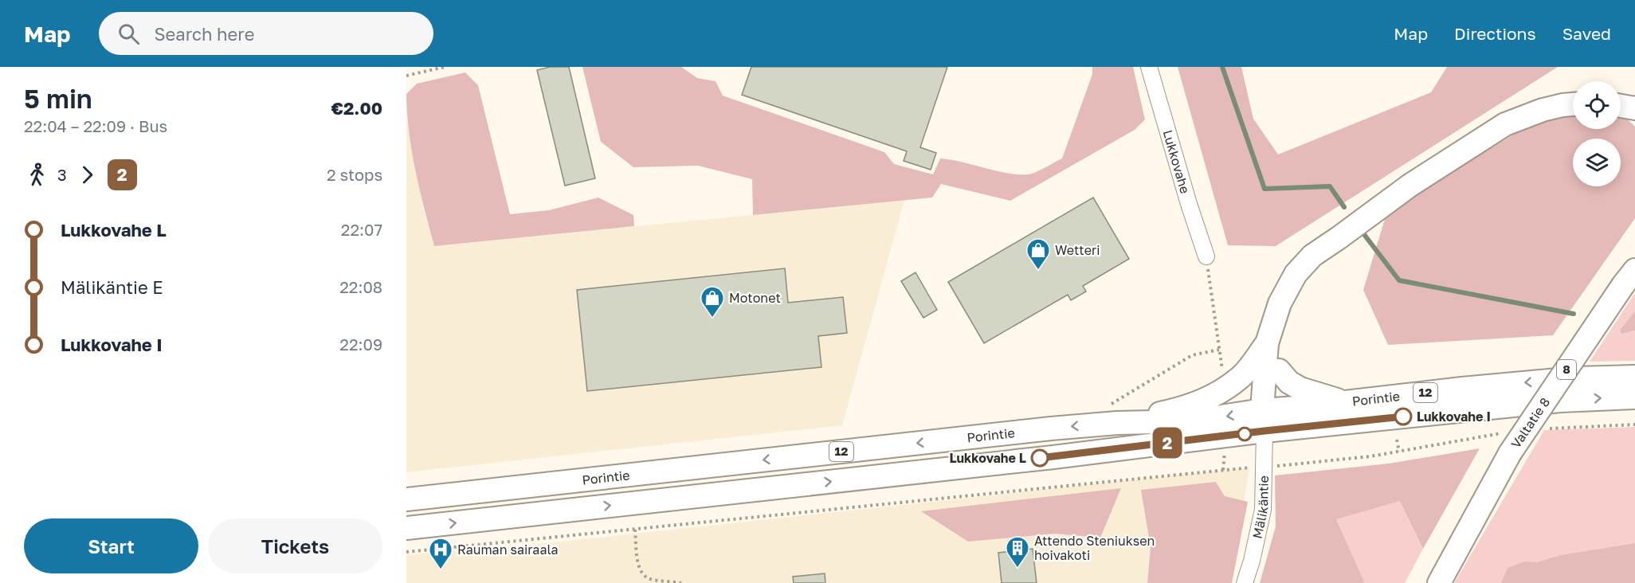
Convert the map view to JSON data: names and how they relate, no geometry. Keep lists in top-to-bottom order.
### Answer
{
  "streets": {
    "highway": [
      "8",
      "12",
      "Porintie",
      "Valtatie 8"
    ],
    "street": ["Lukkovahe", "Mälikäntie"]
  },
  "crossings": [
    ["Porintie", "Mälikäntie"]
  ],
  "places": {
    "shop": ["Wetteri", "Motonet"],
    "other": ["Lukkovahe I", "Lukkovahe L"],
    "building": ["Attendo Steniuksen hoivakoti"],
    "hospital": ["Rauman sairaala"]
  },
  "lines": ["bus line 2"],
  "page": {
    "header": "Map",
    "search": "Search here",
    "nav": ["Map", "Directions", "Saved"],
    "heading": ["5 min", "22:04 – 22:09 · Bus", "€2.00"],
    "on_map": "2",
    "legs": ["3", "2", "2 stops"],
    "list": [
      {
        "name": "Lukkovahe L",
        "value": "22:07"
      },
      {
        "name": "Mälikäntie E",
        "value": "22:08"
      },
      {
        "name": "Lukkovahe I",
        "value": "22:09"
      }
    ],
    "buttons": ["Start", "Tickets"]
  }
}
